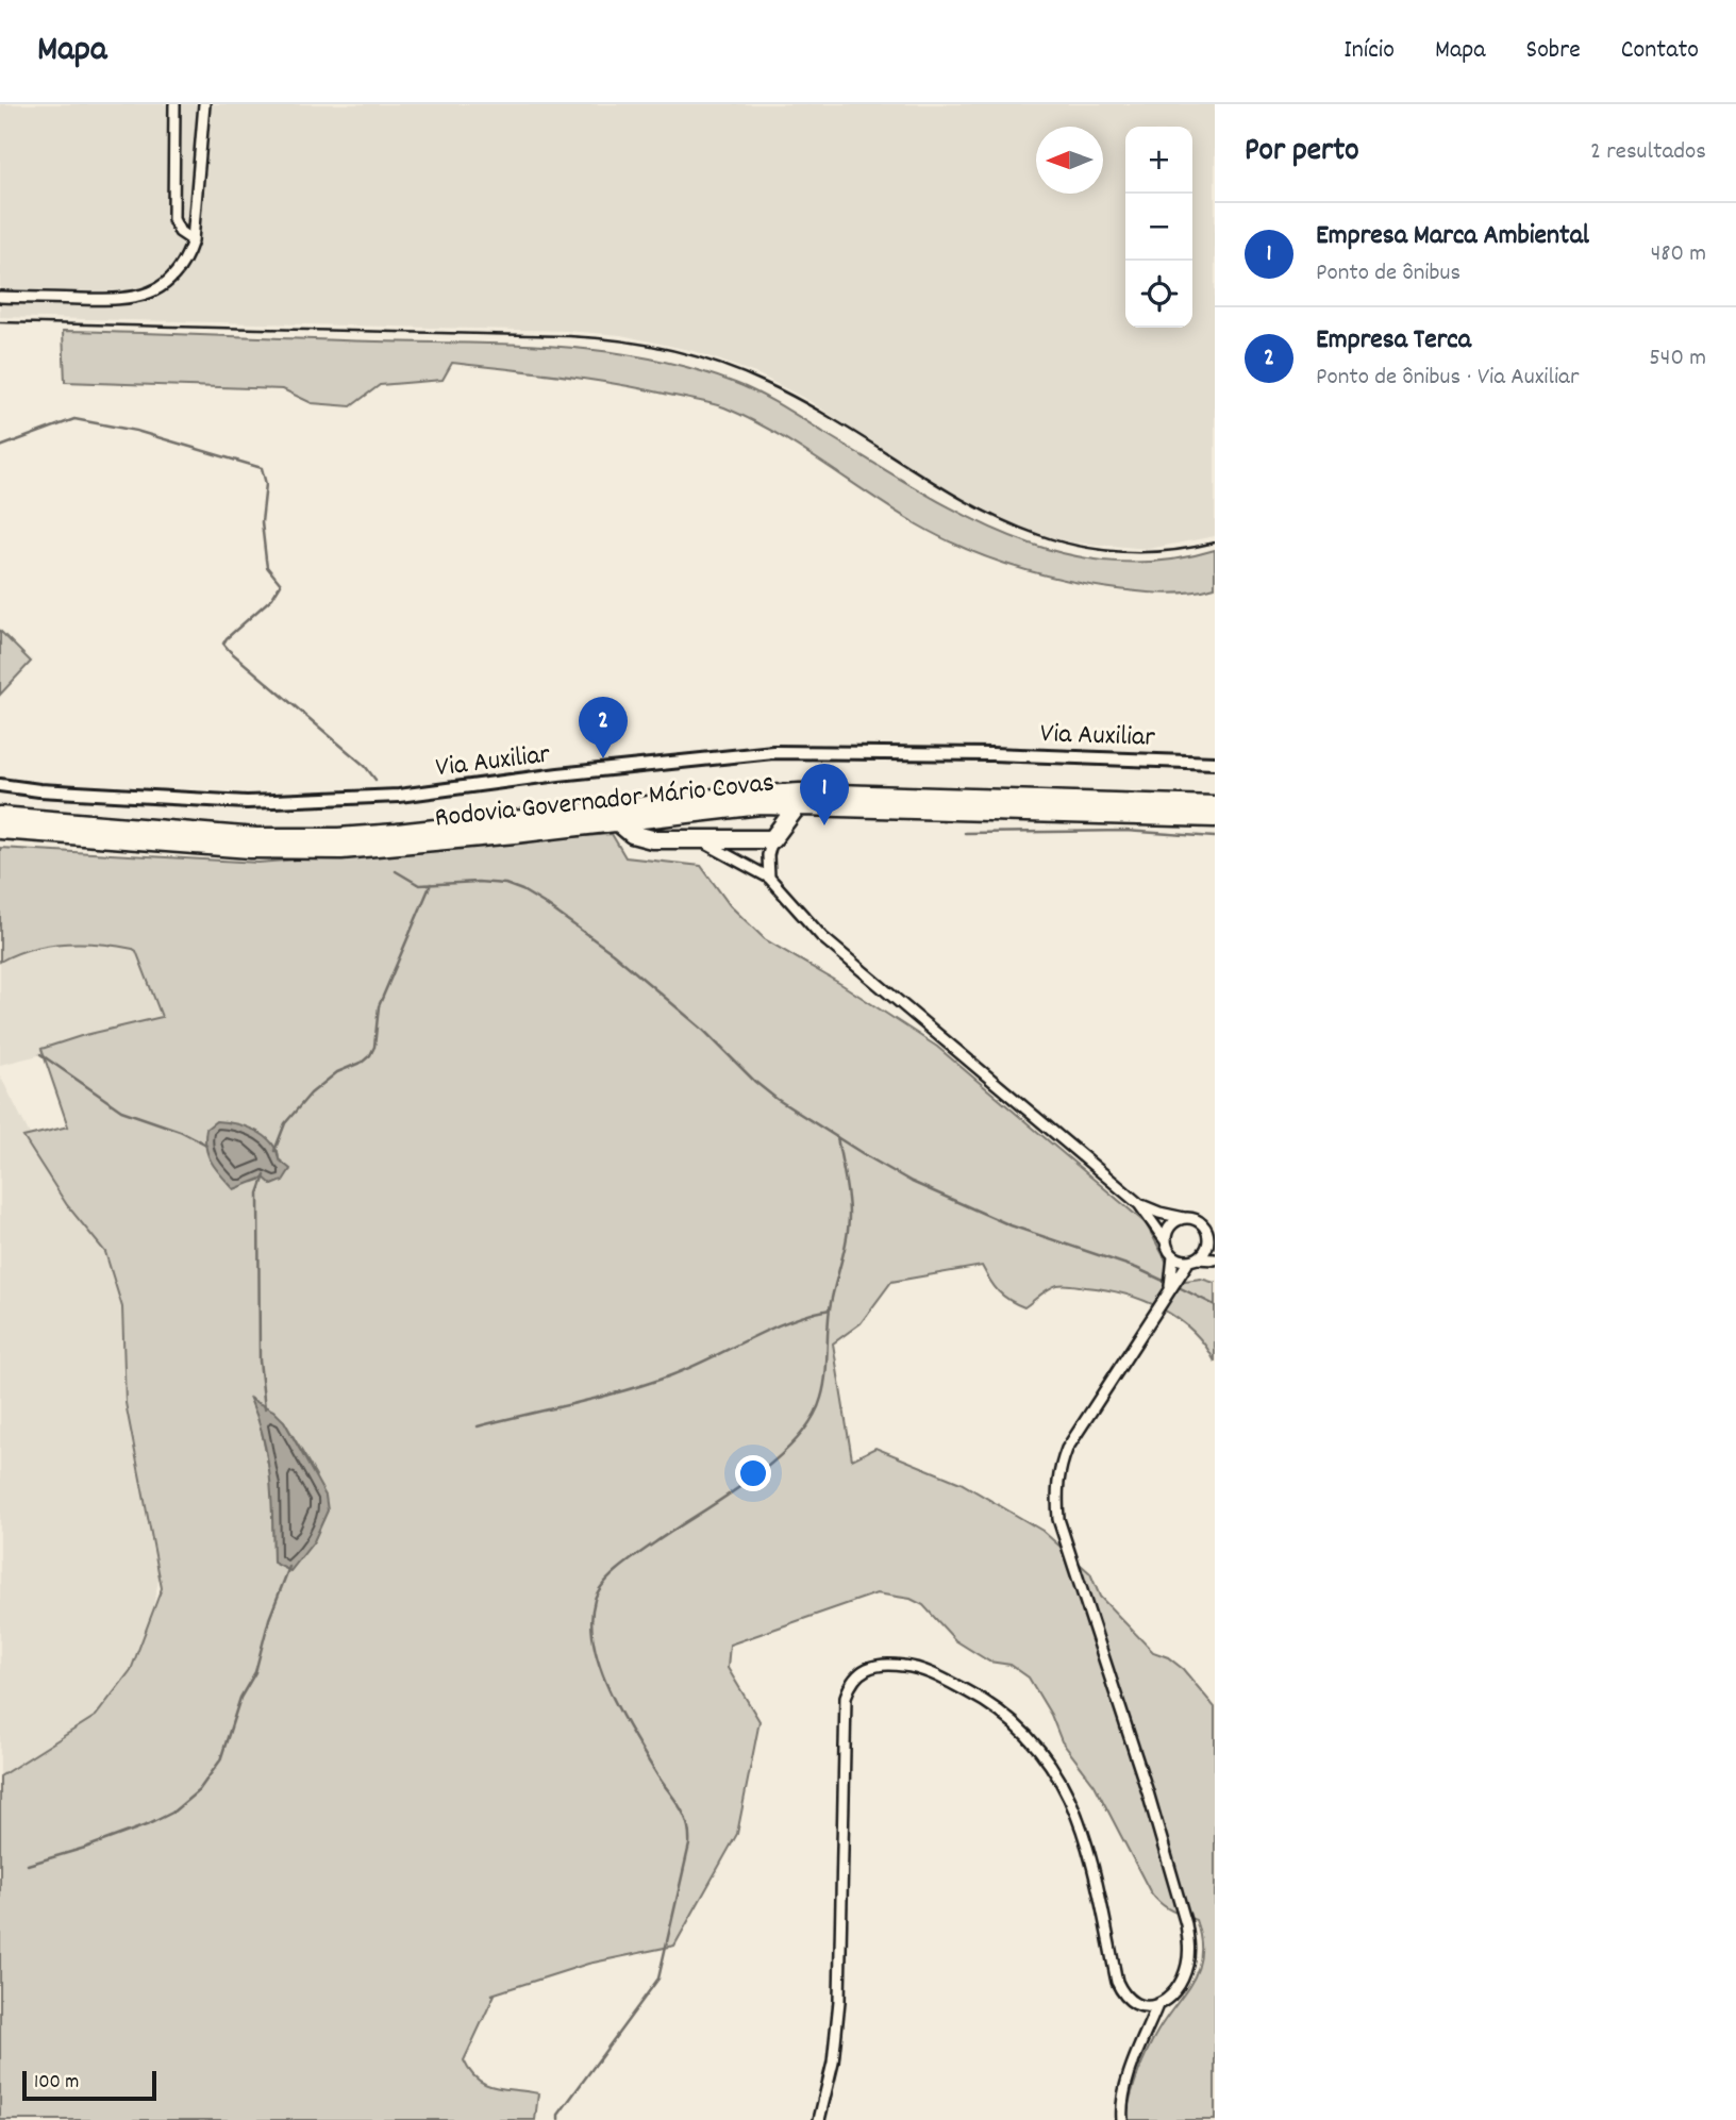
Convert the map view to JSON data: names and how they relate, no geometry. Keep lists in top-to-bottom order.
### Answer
{
  "streets": {
    "highway": ["Rodovia Governador Mário Covas"],
    "street": ["Via Auxiliar"]
  },
  "scale_bar": "100 m",
  "north": "left",
  "page": {
    "header": "Mapa",
    "nav": [
      "Início",
      "Mapa",
      "Sobre",
      "Contato"
    ],
    "heading": ["Por perto", "2 resultados"],
    "map_buttons": ["+", "−"],
    "list": [
      {
        "mark": "1",
        "name": "Empresa Marca Ambiental",
        "note": "Ponto de ônibus",
        "value": "480 m"
      },
      {
        "mark": "2",
        "name": "Empresa Terca",
        "note": "Ponto de ônibus · Via Auxiliar",
        "value": "540 m"
      }
    ],
    "pins": ["2", "1"],
    "scale": "100 m"
  }
}
